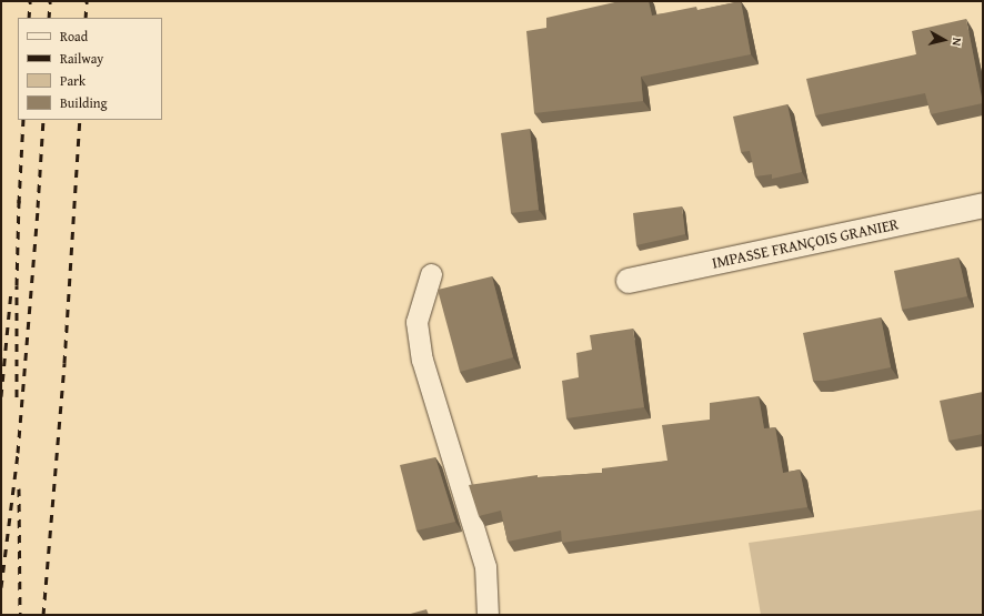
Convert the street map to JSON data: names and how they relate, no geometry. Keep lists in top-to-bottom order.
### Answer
{
  "streets": {
    "street": ["IMPASSE FRANÇOIS GRANIER"]
  },
  "legend": [
    "Road",
    "Railway",
    "Park",
    "Building"
  ],
  "north": "right"
}
